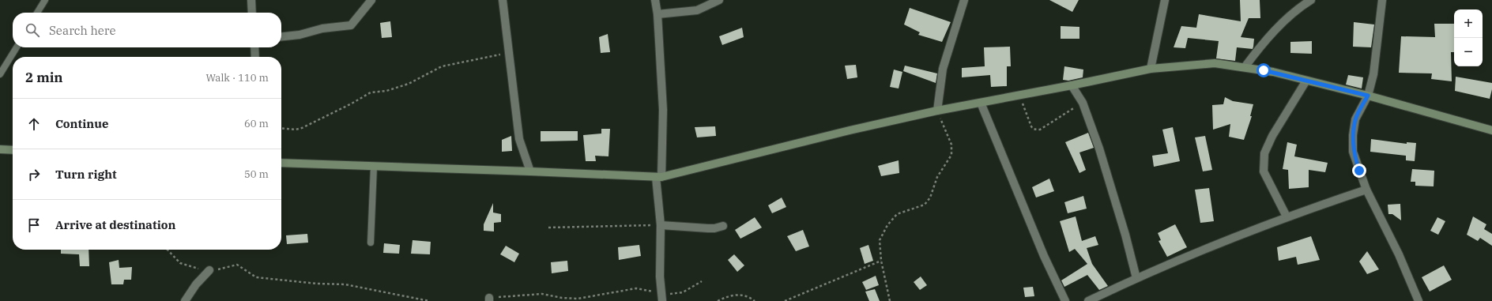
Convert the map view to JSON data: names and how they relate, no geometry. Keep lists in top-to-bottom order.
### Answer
{
  "page": {
    "map_buttons": ["+", "−"],
    "search": "Search here",
    "heading": ["2 min", "Walk · 110 m"],
    "list": [
      ["Continue", "60 m"],
      ["Turn right", "50 m"],
      "Arrive at destination"
    ]
  }
}
